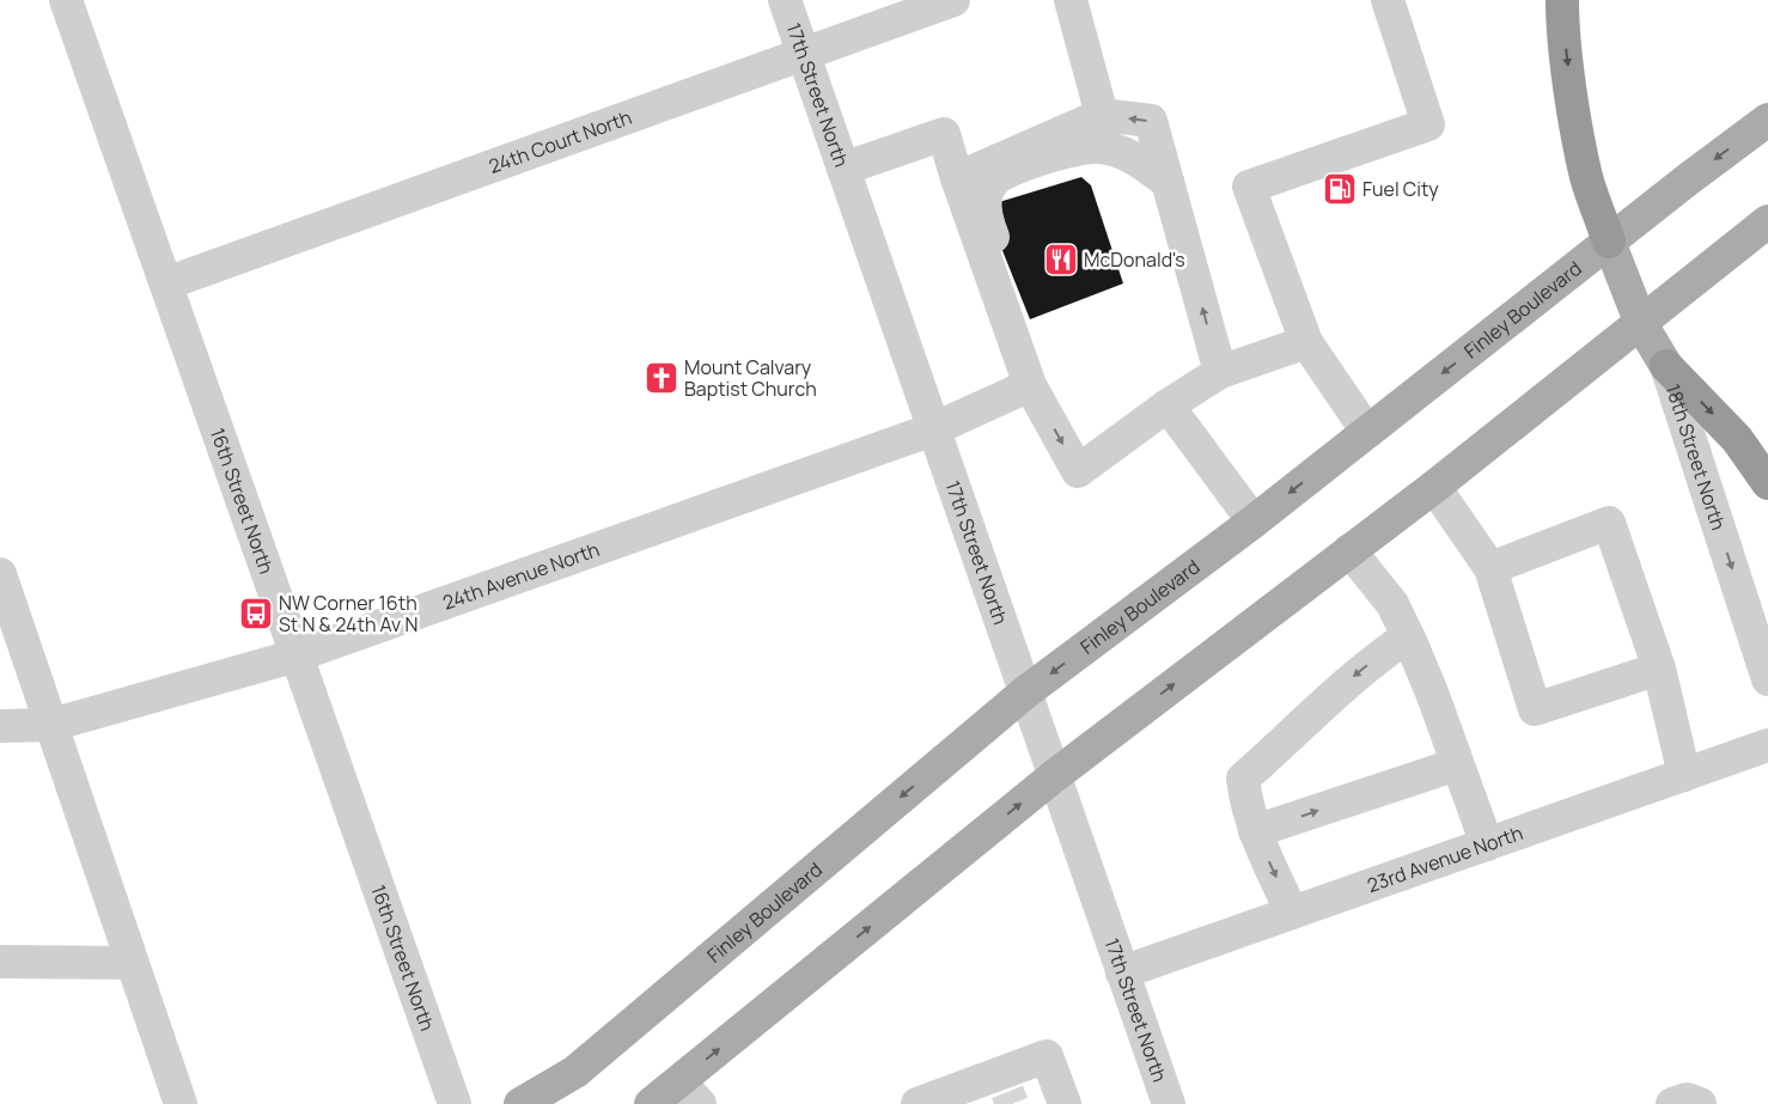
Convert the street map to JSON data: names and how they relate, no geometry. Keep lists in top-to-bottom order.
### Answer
{
  "streets": {
    "main road": ["Finley Boulevard", "18th Street North"],
    "street": [
      "17th Street North",
      "24th Court North",
      "16th Street North",
      "24th Avenue North",
      "23rd Avenue North"
    ]
  },
  "crossings": [
    ["17th Street North", "24th Court North"],
    ["17th Street North", "Finley Boulevard"],
    ["17th Street North", "24th Avenue North"],
    ["17th Street North", "23rd Avenue North"],
    ["24th Court North", "16th Street North"],
    ["Finley Boulevard", "18th Street North"],
    ["16th Street North", "24th Avenue North"]
  ],
  "one_way": ["18th Street North"],
  "places": {
    "fuel station": ["Fuel City"],
    "restaurant": ["McDonald's"],
    "church": ["Mount Calvary Baptist Church"],
    "bus stop": ["NW Corner 16th St N & 24th Av N"]
  }
}
